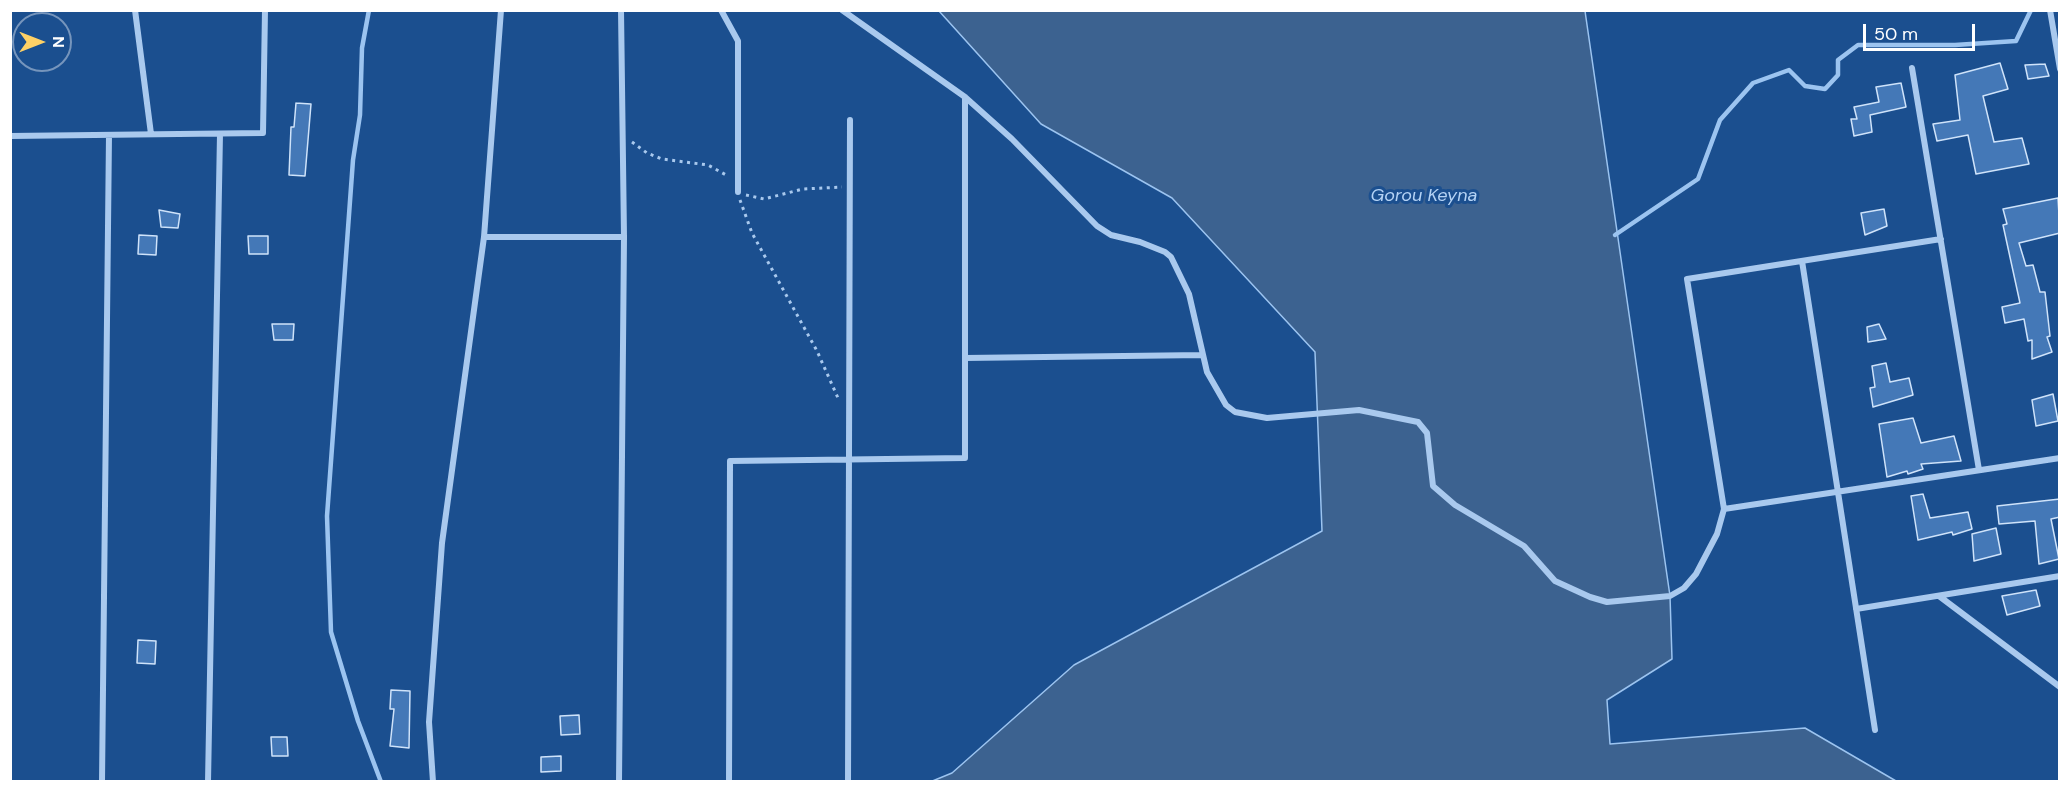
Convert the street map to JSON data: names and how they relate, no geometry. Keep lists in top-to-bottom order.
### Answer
{
  "water": ["Gorou Keyna"],
  "scale_bar": "50 m",
  "north": "right"
}
